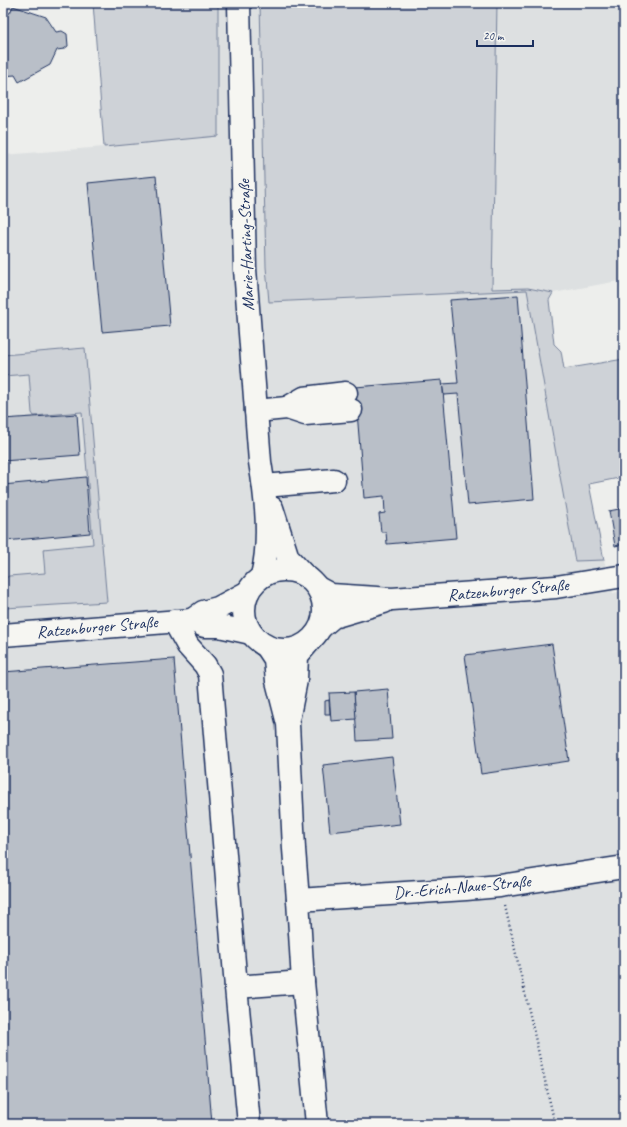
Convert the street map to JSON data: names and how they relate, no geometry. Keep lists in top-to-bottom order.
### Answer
{
  "streets": {
    "street": ["Marie-Harting-Straße", "Ratzenburger Straße", "Dr.-Erich-Naue-Straße"]
  },
  "scale_bar": "20 m"
}
